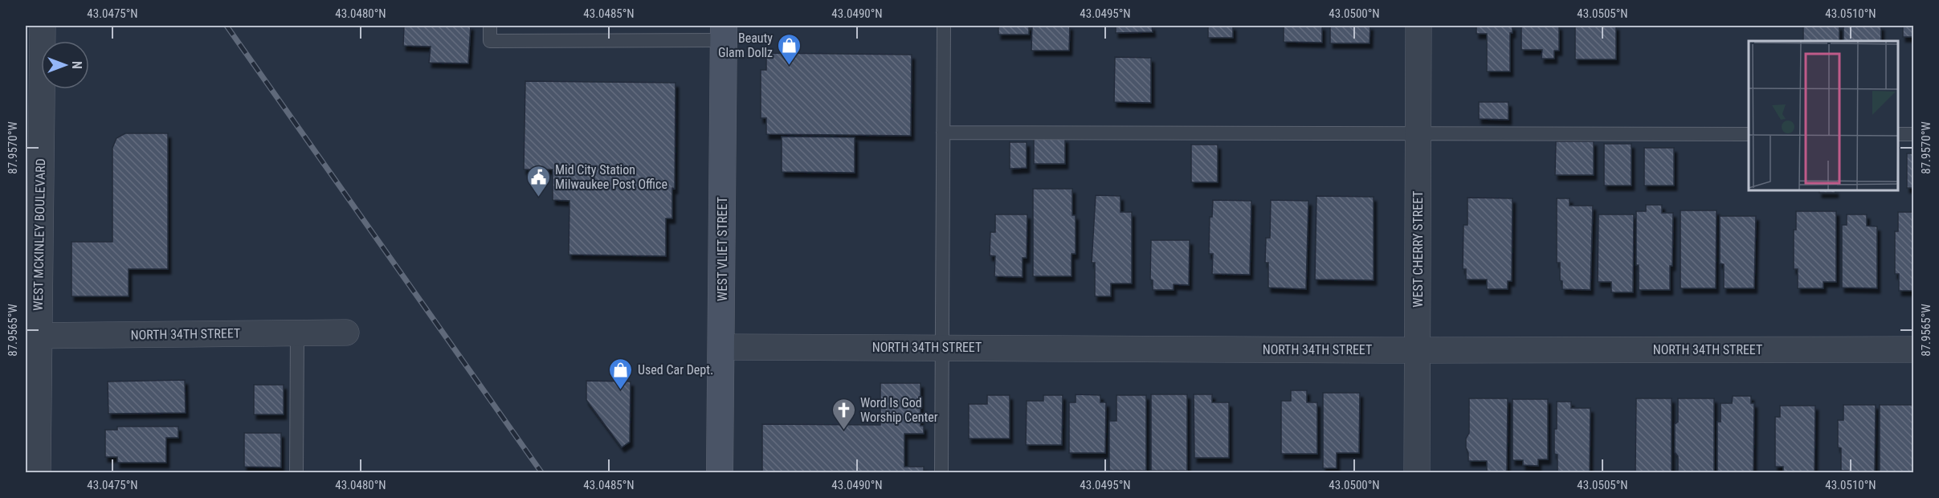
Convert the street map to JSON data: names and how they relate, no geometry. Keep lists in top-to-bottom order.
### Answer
{
  "streets": {
    "street": [
      "WEST MCKINLEY BOULEVARD",
      "WEST VLIET STREET",
      "WEST CHERRY STREET",
      "NORTH 34TH STREET"
    ]
  },
  "crossings": [
    ["WEST MCKINLEY BOULEVARD", "NORTH 34TH STREET"],
    ["WEST VLIET STREET", "NORTH 34TH STREET"],
    ["WEST CHERRY STREET", "NORTH 34TH STREET"]
  ],
  "places": {
    "shop": ["Beauty Glam Dollz", "Used Car Dept."],
    "public building": ["Mid City Station Milwaukee Post Office"],
    "church": ["Word Is God Worship Center"]
  },
  "north": "right",
  "coordinates": [
    "43.0475°N",
    "43.0480°N",
    "43.0485°N",
    "43.0490°N",
    "43.0495°N",
    "43.0500°N",
    "43.0505°N",
    "43.0510°N",
    "87.9570°W",
    "87.9565°W"
  ]
}
